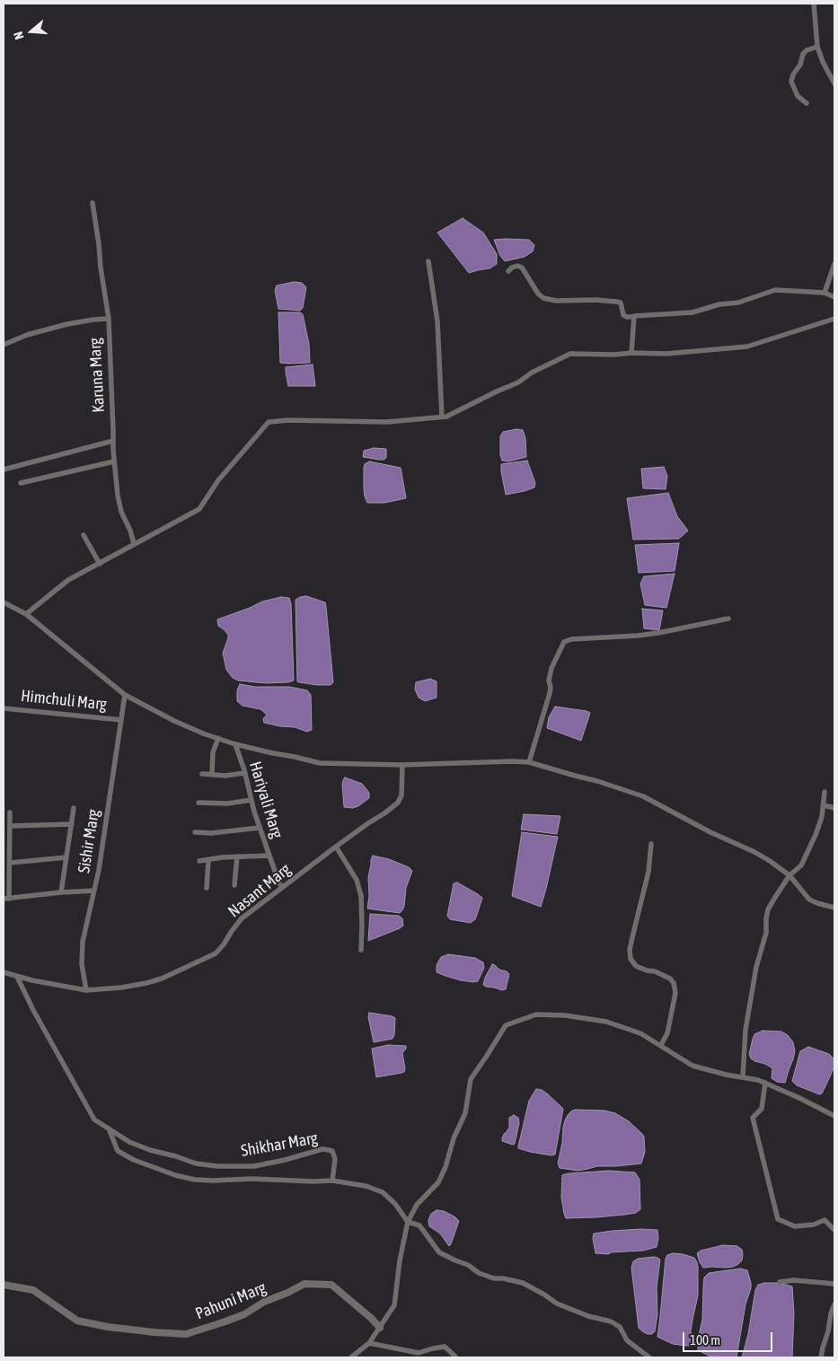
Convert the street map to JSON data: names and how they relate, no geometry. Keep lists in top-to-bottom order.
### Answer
{
  "streets": {
    "street": [
      "Karuna Marg",
      "Himchuli Marg",
      "Hariyali Marg",
      "Sishir Marg",
      "Nasant Marg",
      "Shikhar Marg",
      "Pahuni Marg"
    ]
  },
  "crossings": [
    ["Himchuli Marg", "Sishir Marg"],
    ["Hariyali Marg", "Nasant Marg"],
    ["Sishir Marg", "Nasant Marg"],
    ["Nasant Marg", "Shikhar Marg"]
  ],
  "scale_bar": "100 m",
  "north": "left"
}
